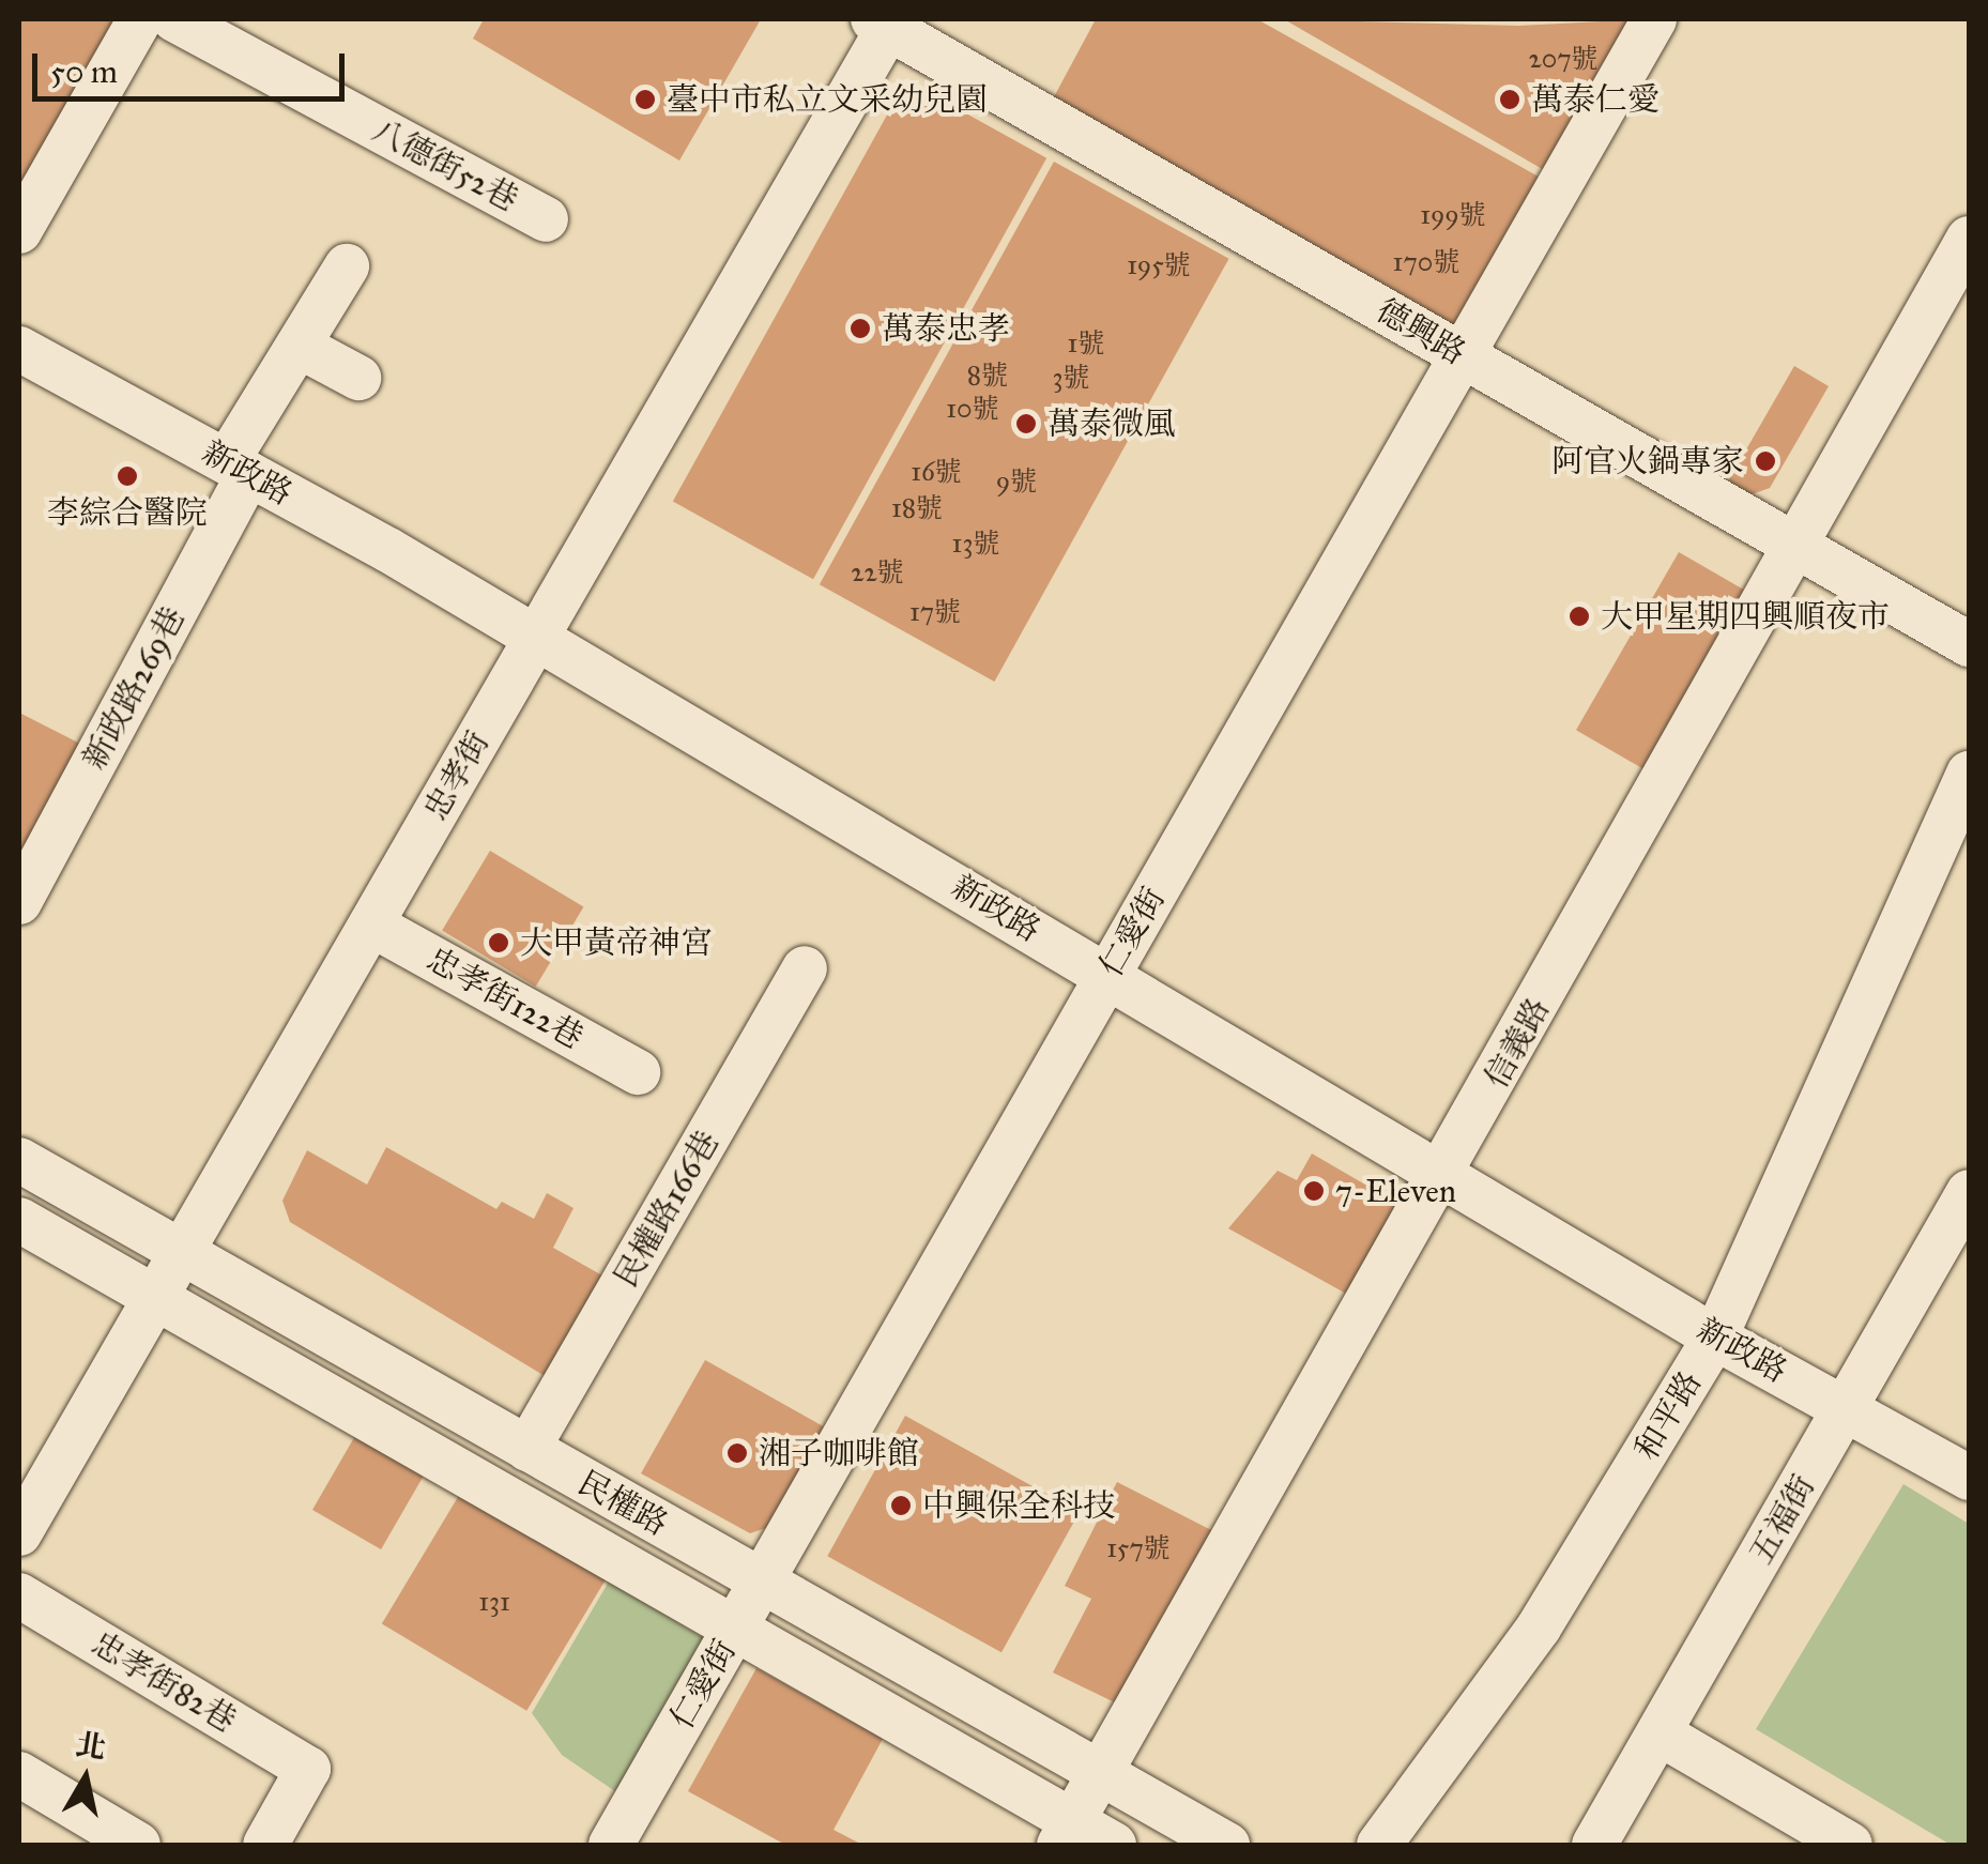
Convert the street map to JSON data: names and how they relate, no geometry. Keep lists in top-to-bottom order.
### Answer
{
  "streets": {
    "street": [
      "八德街52巷",
      "德興路",
      "新政路",
      "新政路269巷",
      "忠孝街",
      "仁愛街",
      "忠孝街122巷",
      "信義路",
      "民權路166巷",
      "和平路",
      "民權路",
      "五福街",
      "忠孝街82巷"
    ]
  },
  "crossings": [
    ["德興路", "忠孝街"],
    ["德興路", "仁愛街"],
    ["德興路", "信義路"],
    ["新政路", "新政路269巷"],
    ["新政路", "忠孝街"],
    ["新政路", "仁愛街"],
    ["新政路", "信義路"],
    ["新政路", "和平路"],
    ["新政路", "五福街"],
    ["忠孝街", "忠孝街122巷"],
    ["忠孝街", "民權路"],
    ["仁愛街", "民權路"],
    ["信義路", "民權路"],
    ["民權路166巷", "民權路"]
  ],
  "places": [
    "臺中市私立文采幼兒園",
    "萬泰仁愛",
    "萬泰忠孝",
    "萬泰微風",
    "阿官火鍋專家",
    "李綜合醫院",
    "大甲星期四興順夜市",
    "大甲黃帝神宮",
    "7-Eleven",
    "湘子咖啡館",
    "中興保全科技"
  ],
  "house_numbers": [
    "207號",
    "199號",
    "170號",
    "195號",
    "1號",
    "8號",
    "3號",
    "10號",
    "16號",
    "9號",
    "18號",
    "13號",
    "22號",
    "17號",
    "157號",
    "131"
  ],
  "scale_bar": "50 m",
  "north": "top"
}
